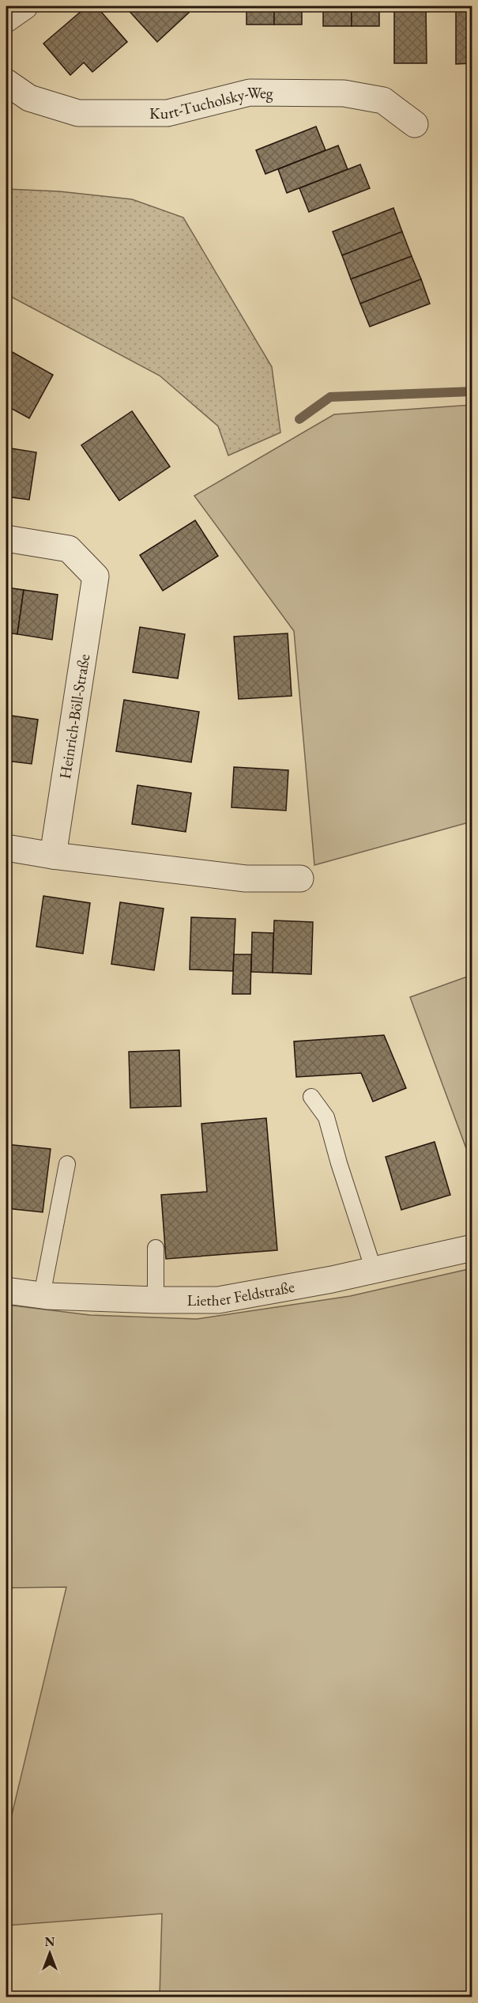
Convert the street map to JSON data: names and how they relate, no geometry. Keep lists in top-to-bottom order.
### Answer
{
  "streets": {
    "street": ["Kurt-Tucholsky-Weg", "Heinrich-Böll-Straße", "Liether Feldstraße"]
  },
  "north": "top"
}
